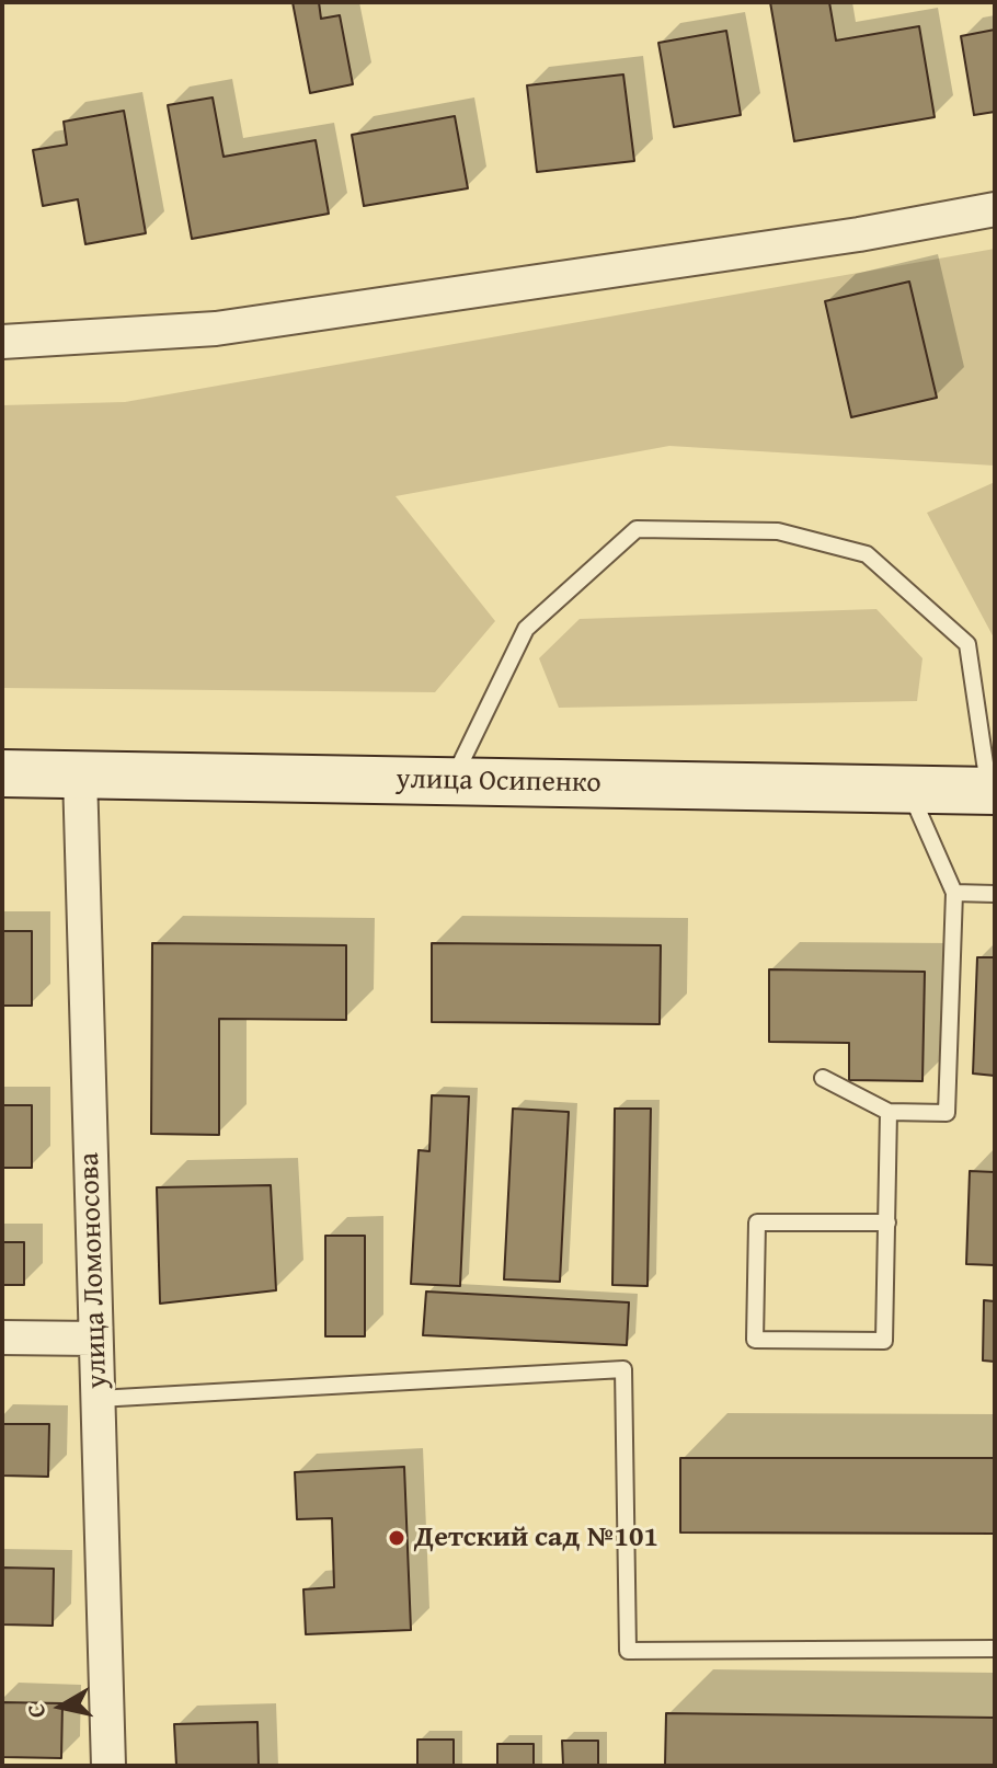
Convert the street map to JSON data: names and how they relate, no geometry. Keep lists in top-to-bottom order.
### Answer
{
  "streets": {
    "main road": ["улица Осипенко"],
    "street": ["улица Ломоносова"]
  },
  "crossings": [
    ["улица Осипенко", "улица Ломоносова"]
  ],
  "places": ["Детский сад №101"],
  "north": "left"
}
